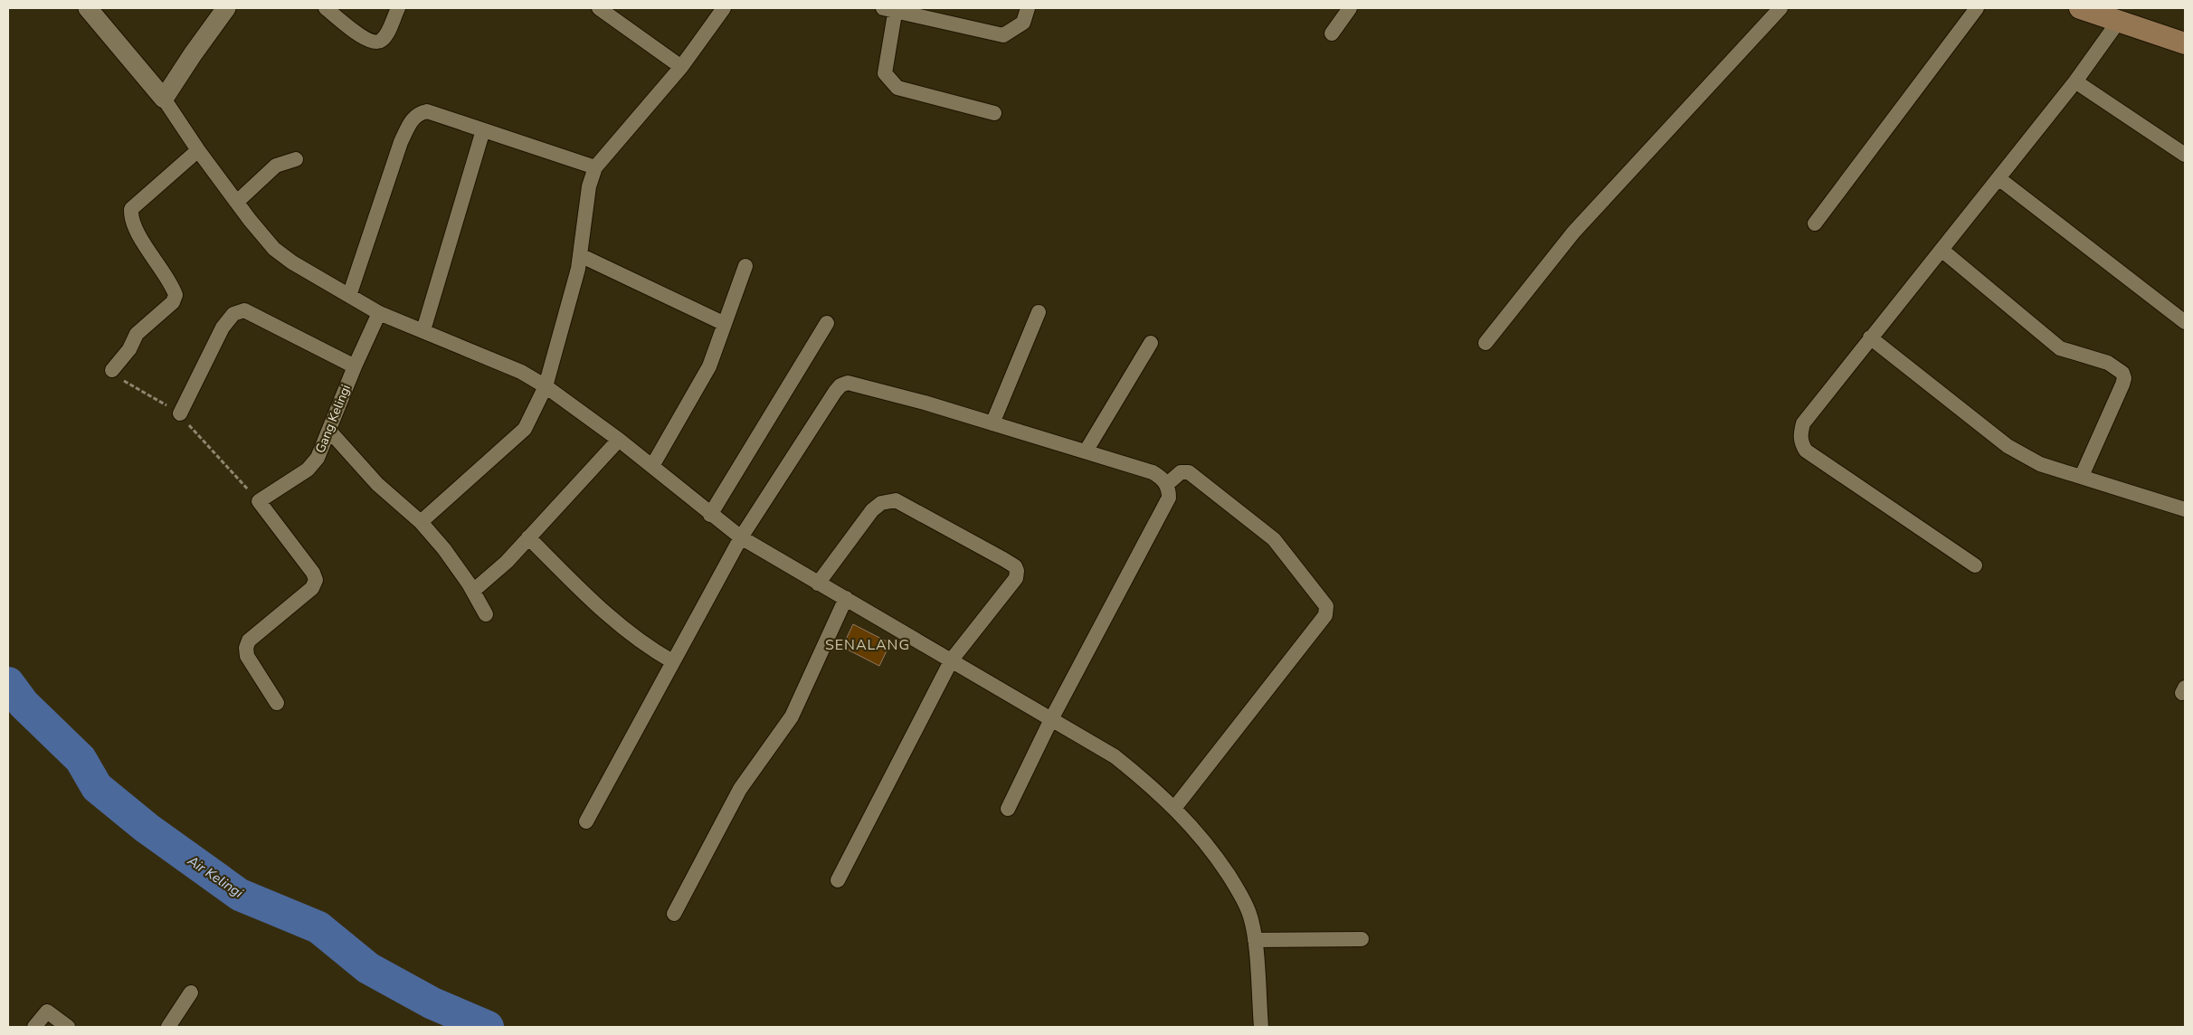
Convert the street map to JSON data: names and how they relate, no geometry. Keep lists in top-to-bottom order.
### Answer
{
  "streets": {
    "street": ["Gang Kelingi"]
  },
  "districts": ["SENALANG"],
  "water": ["Air Kelingi"]
}
